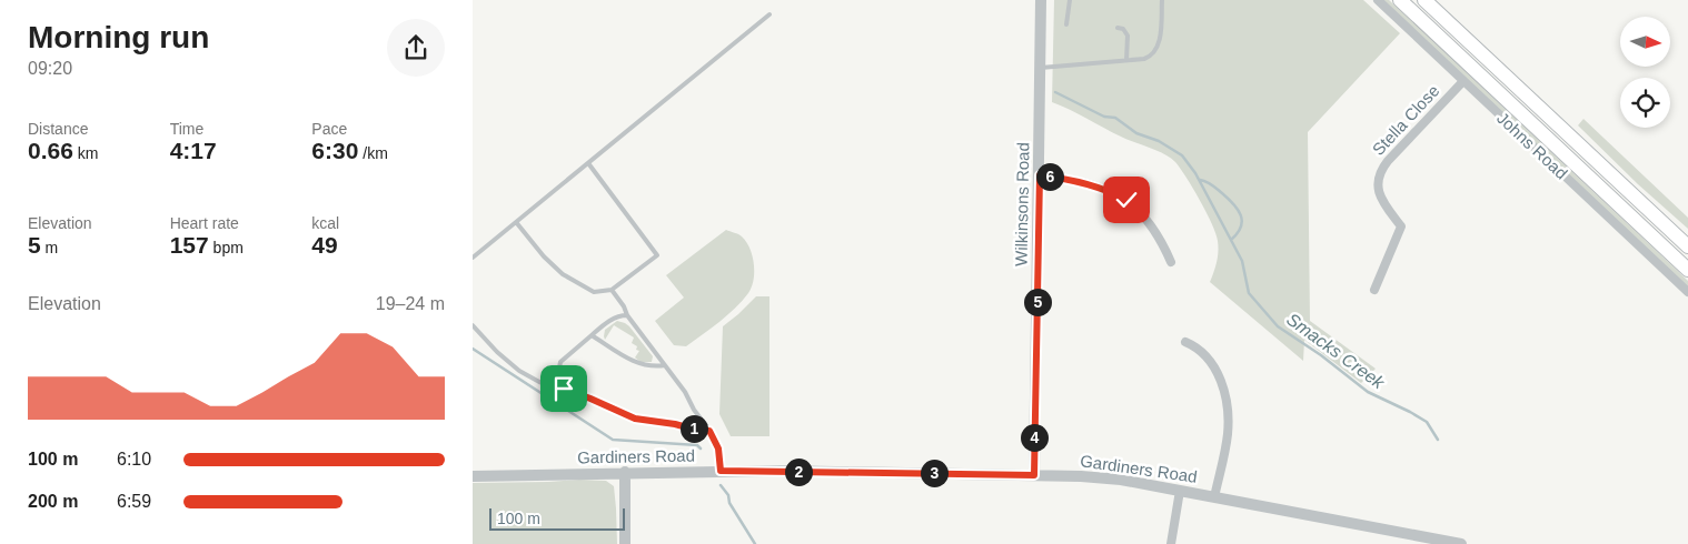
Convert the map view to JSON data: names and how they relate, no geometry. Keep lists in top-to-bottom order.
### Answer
{
  "streets": {
    "highway": ["Johns Road"],
    "street": ["Stella Close", "Wilkinsons Road", "Gardiners Road"]
  },
  "crossings": [
    ["Stella Close", "Johns Road"],
    ["Wilkinsons Road", "Gardiners Road"]
  ],
  "water": ["Smacks Creek"],
  "scale_bar": "100 m",
  "north": "right",
  "page": {
    "heading": ["Morning run", "09:20"],
    "stats": [
      ["Distance", "0.66 km"],
      ["Time", "4:17"],
      ["Pace", "6:30 /km"],
      ["Elevation", "5 m"],
      ["Heart rate", "157 bpm"],
      ["kcal", "49"]
    ],
    "pins": [
      "6",
      "5",
      "1",
      "4",
      "2",
      "3"
    ],
    "chart": ["Elevation", "19–24 m"],
    "list": [
      {
        "name": "100 m",
        "note": "6:10"
      },
      {
        "name": "200 m",
        "note": "6:59"
      }
    ],
    "scale": "100 m"
  }
}
